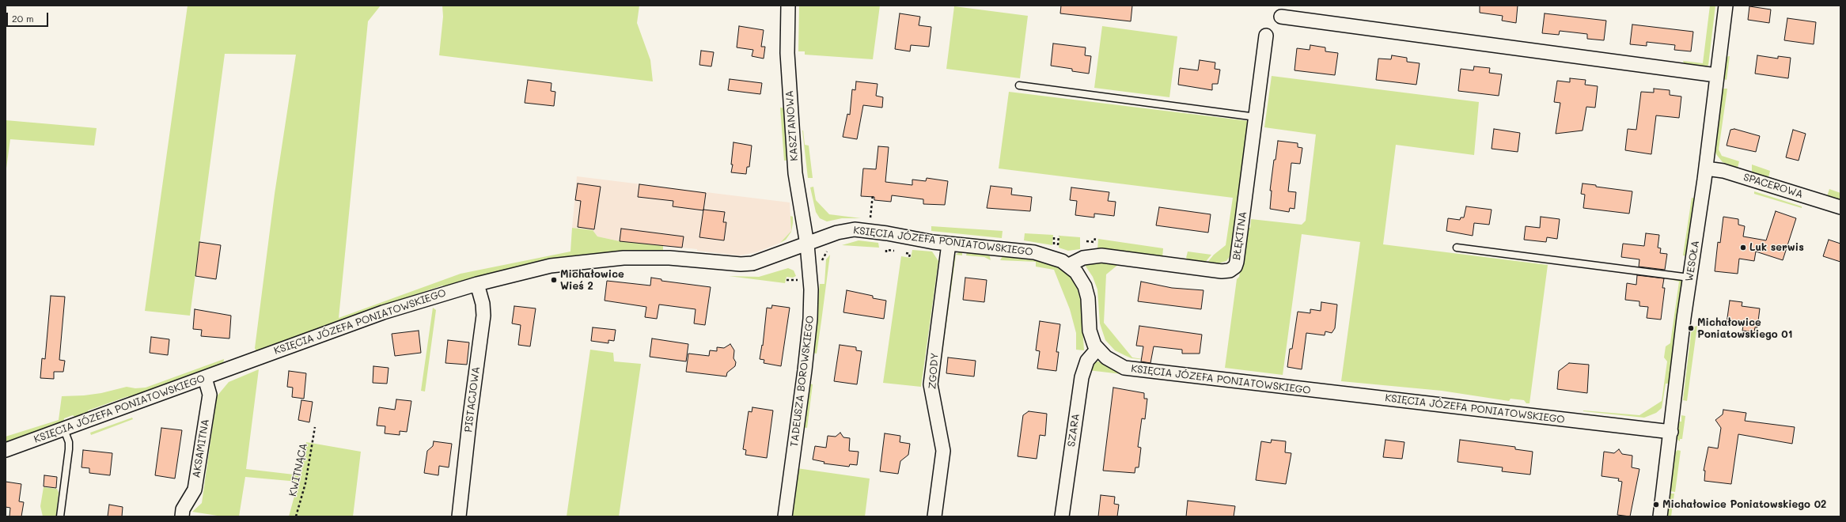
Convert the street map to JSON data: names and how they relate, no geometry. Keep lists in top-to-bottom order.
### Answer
{
  "streets": {
    "street": [
      "KASZTANOWA",
      "SPACEROWA",
      "BŁĘKITNA",
      "KSIĘCIA JÓZEFA PONIATOWSKIEGO",
      "WESOŁA",
      "ZGODY",
      "TADEUSZA BOROWSKIEGO",
      "PISTACJOWA",
      "SZARA",
      "AKSAMITNA"
    ],
    "path": ["KWITNĄCA"]
  },
  "crossings": [
    ["KASZTANOWA", "KSIĘCIA JÓZEFA PONIATOWSKIEGO"],
    ["KASZTANOWA", "TADEUSZA BOROWSKIEGO"],
    ["SPACEROWA", "WESOŁA"],
    ["BŁĘKITNA", "KSIĘCIA JÓZEFA PONIATOWSKIEGO"],
    ["KSIĘCIA JÓZEFA PONIATOWSKIEGO", "WESOŁA"],
    ["KSIĘCIA JÓZEFA PONIATOWSKIEGO", "ZGODY"],
    ["KSIĘCIA JÓZEFA PONIATOWSKIEGO", "TADEUSZA BOROWSKIEGO"],
    ["KSIĘCIA JÓZEFA PONIATOWSKIEGO", "PISTACJOWA"],
    ["KSIĘCIA JÓZEFA PONIATOWSKIEGO", "SZARA"],
    ["KSIĘCIA JÓZEFA PONIATOWSKIEGO", "AKSAMITNA"]
  ],
  "places": [
    "Luk serwis",
    "Michałowice Wieś 2",
    "Michałowice Poniatowskiego 01",
    "Michałowice Poniatowskiego 02"
  ],
  "scale_bar": "20 m"
}
